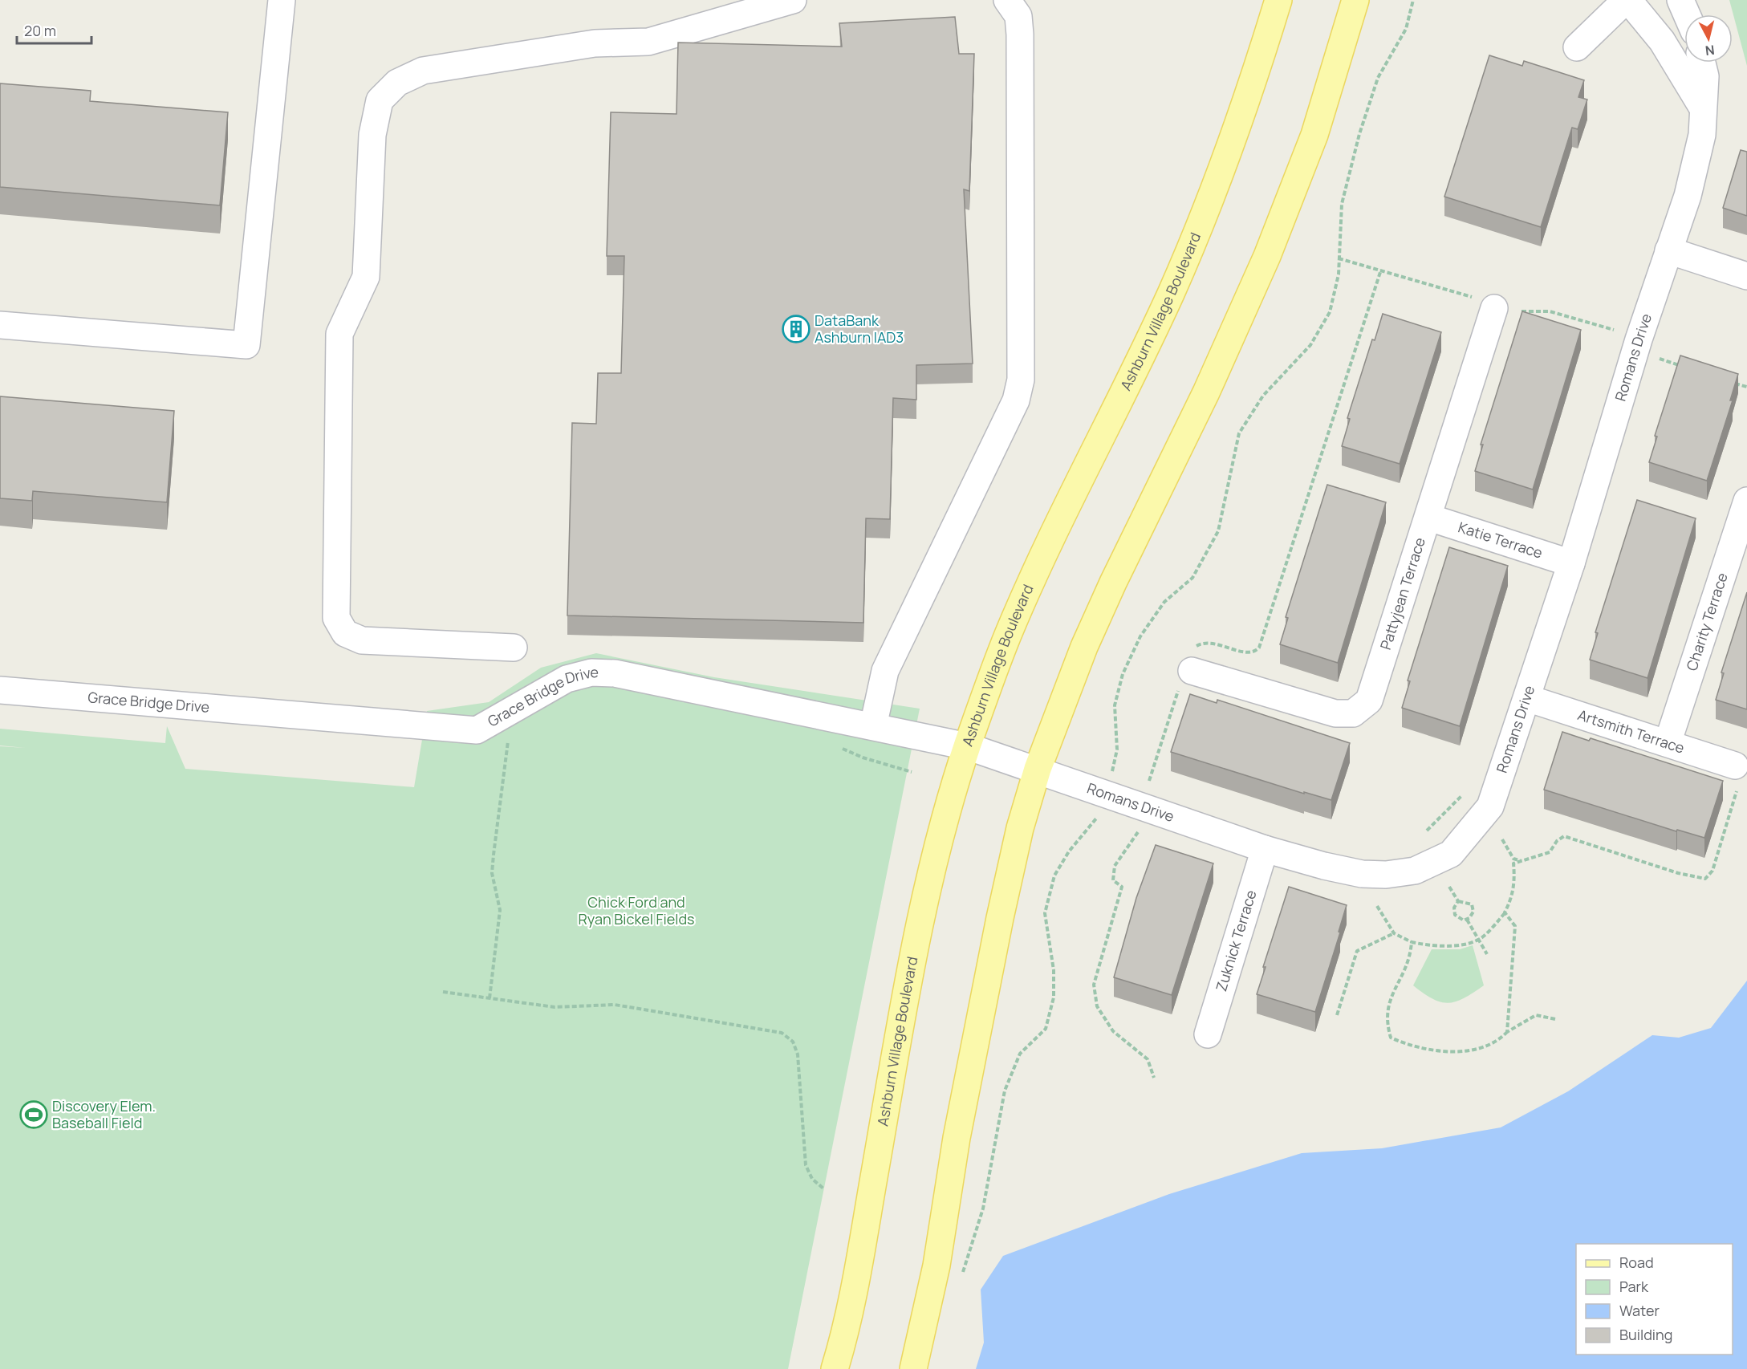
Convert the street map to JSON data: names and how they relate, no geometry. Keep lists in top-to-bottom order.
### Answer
{
  "streets": {
    "main road": ["Ashburn Village Boulevard"],
    "street": [
      "Romans Drive",
      "Katie Terrace",
      "Pattyjean Terrace",
      "Charity Terrace",
      "Grace Bridge Drive",
      "Artsmith Terrace",
      "Zuknick Terrace"
    ]
  },
  "crossings": [
    ["Ashburn Village Boulevard", "Romans Drive"],
    ["Ashburn Village Boulevard", "Grace Bridge Drive"],
    ["Romans Drive", "Katie Terrace"],
    ["Romans Drive", "Grace Bridge Drive"],
    ["Romans Drive", "Artsmith Terrace"],
    ["Romans Drive", "Zuknick Terrace"],
    ["Katie Terrace", "Pattyjean Terrace"],
    ["Charity Terrace", "Artsmith Terrace"]
  ],
  "parks": ["Chick Ford and Ryan Bickel Fields"],
  "places": {
    "building": ["DataBank Ashburn IAD3"],
    "sports": ["Discovery Elem. Baseball Field"]
  },
  "legend": [
    "Road",
    "Park",
    "Water",
    "Building"
  ],
  "scale_bar": "20 m",
  "north": "bottom"
}
